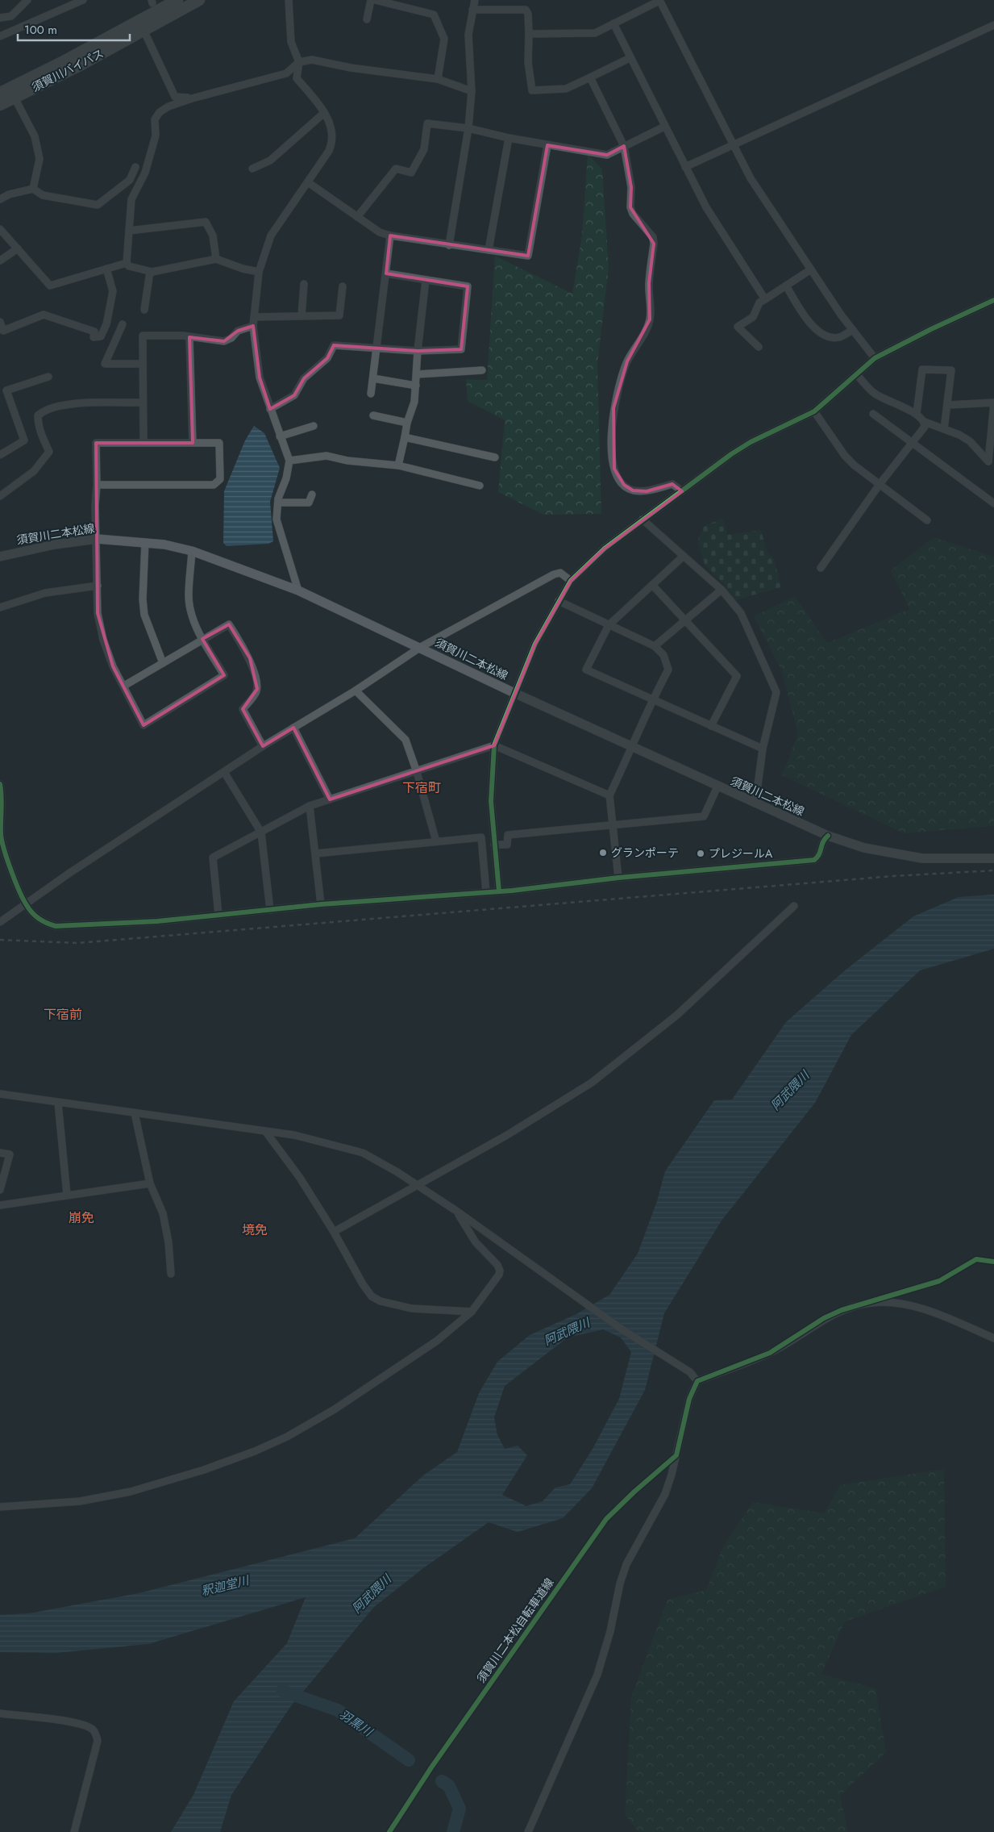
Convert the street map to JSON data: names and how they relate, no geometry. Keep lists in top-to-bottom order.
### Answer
{
  "streets": {
    "highway": ["須賀川バイパス"],
    "main road": ["須賀川二本松線"],
    "cycle path": ["須賀川二本松自転車道線"]
  },
  "districts": [
    "下宿町",
    "下宿前",
    "崩免",
    "境免"
  ],
  "water": ["阿武隈川", "釈迦堂川", "羽黒川"],
  "places": ["グランポーテ", "プレジールA"],
  "scale_bar": "100 m"
}
